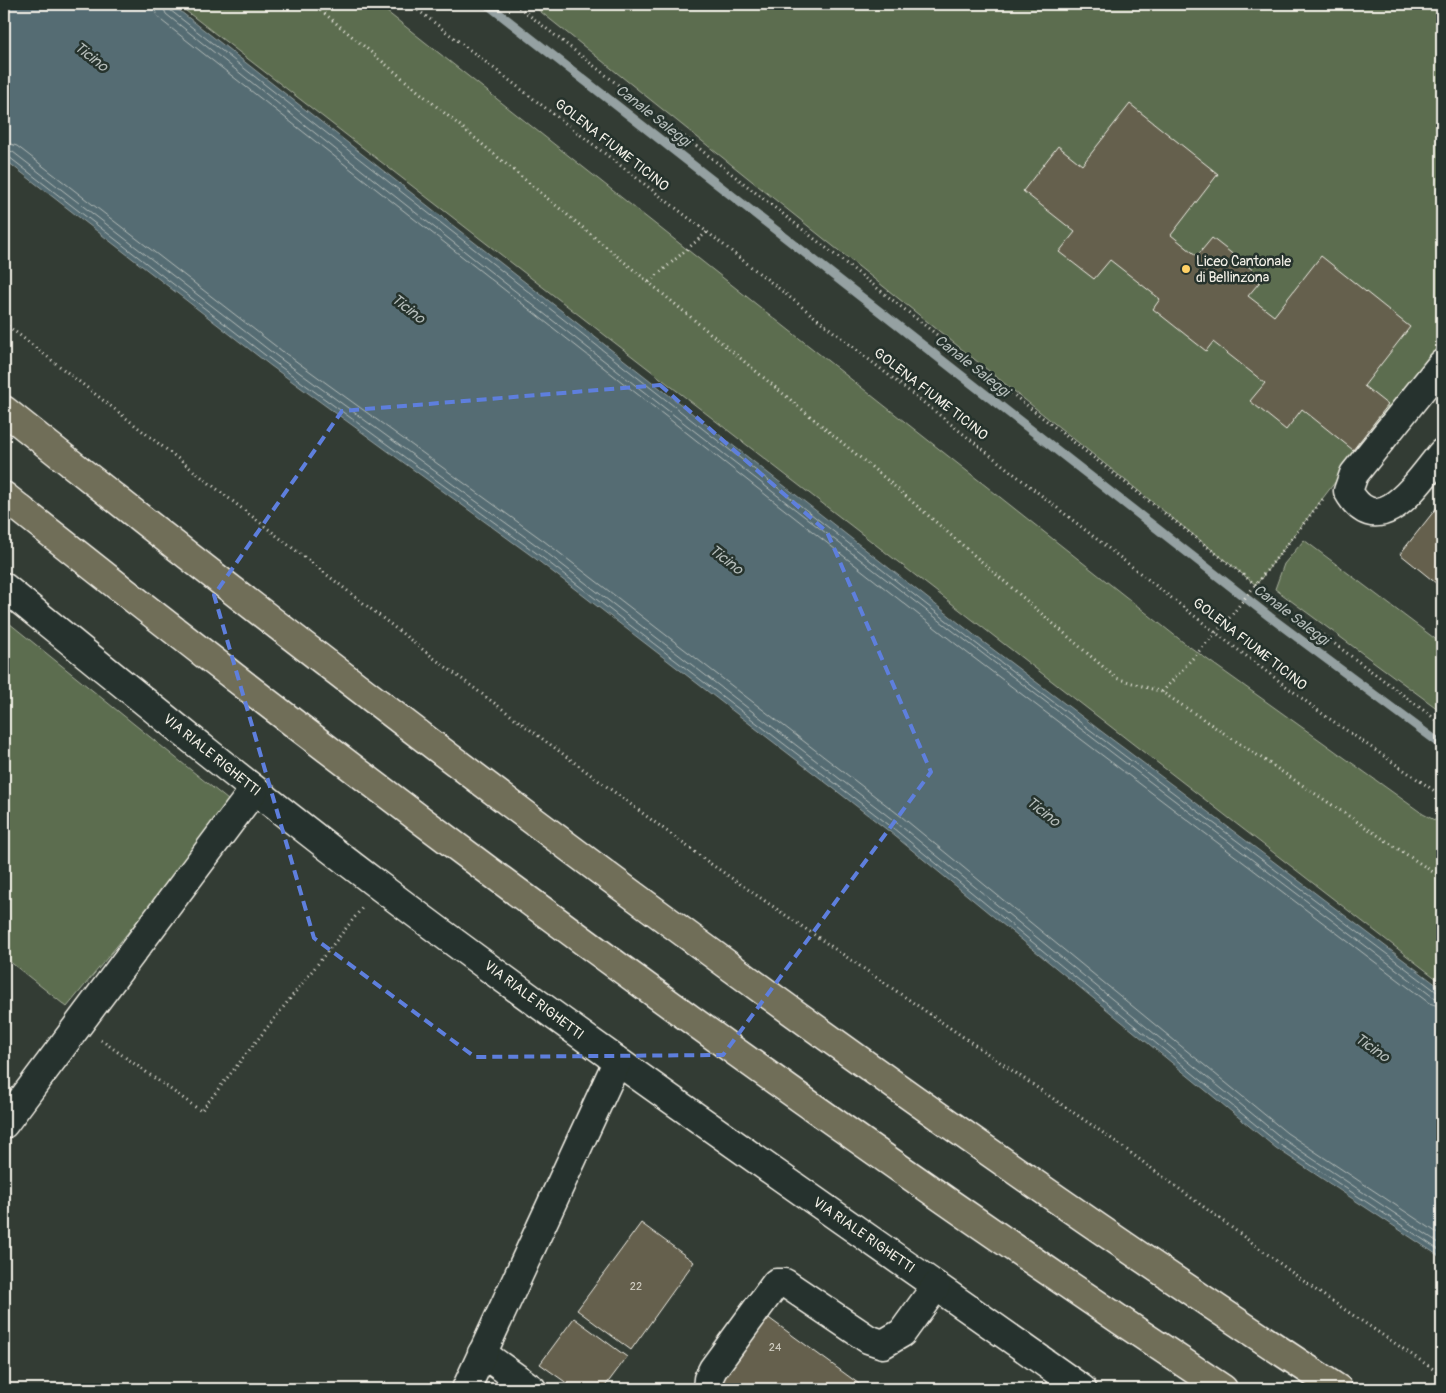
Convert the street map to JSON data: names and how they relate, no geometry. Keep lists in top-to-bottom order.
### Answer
{
  "streets": {
    "street": ["VIA RIALE RIGHETTI"],
    "path": ["GOLENA FIUME TICINO"]
  },
  "water": ["Ticino", "Canale Saleggi"],
  "places": ["Liceo Cantonale di Bellinzona"],
  "house_numbers": ["22", "24"]
}
